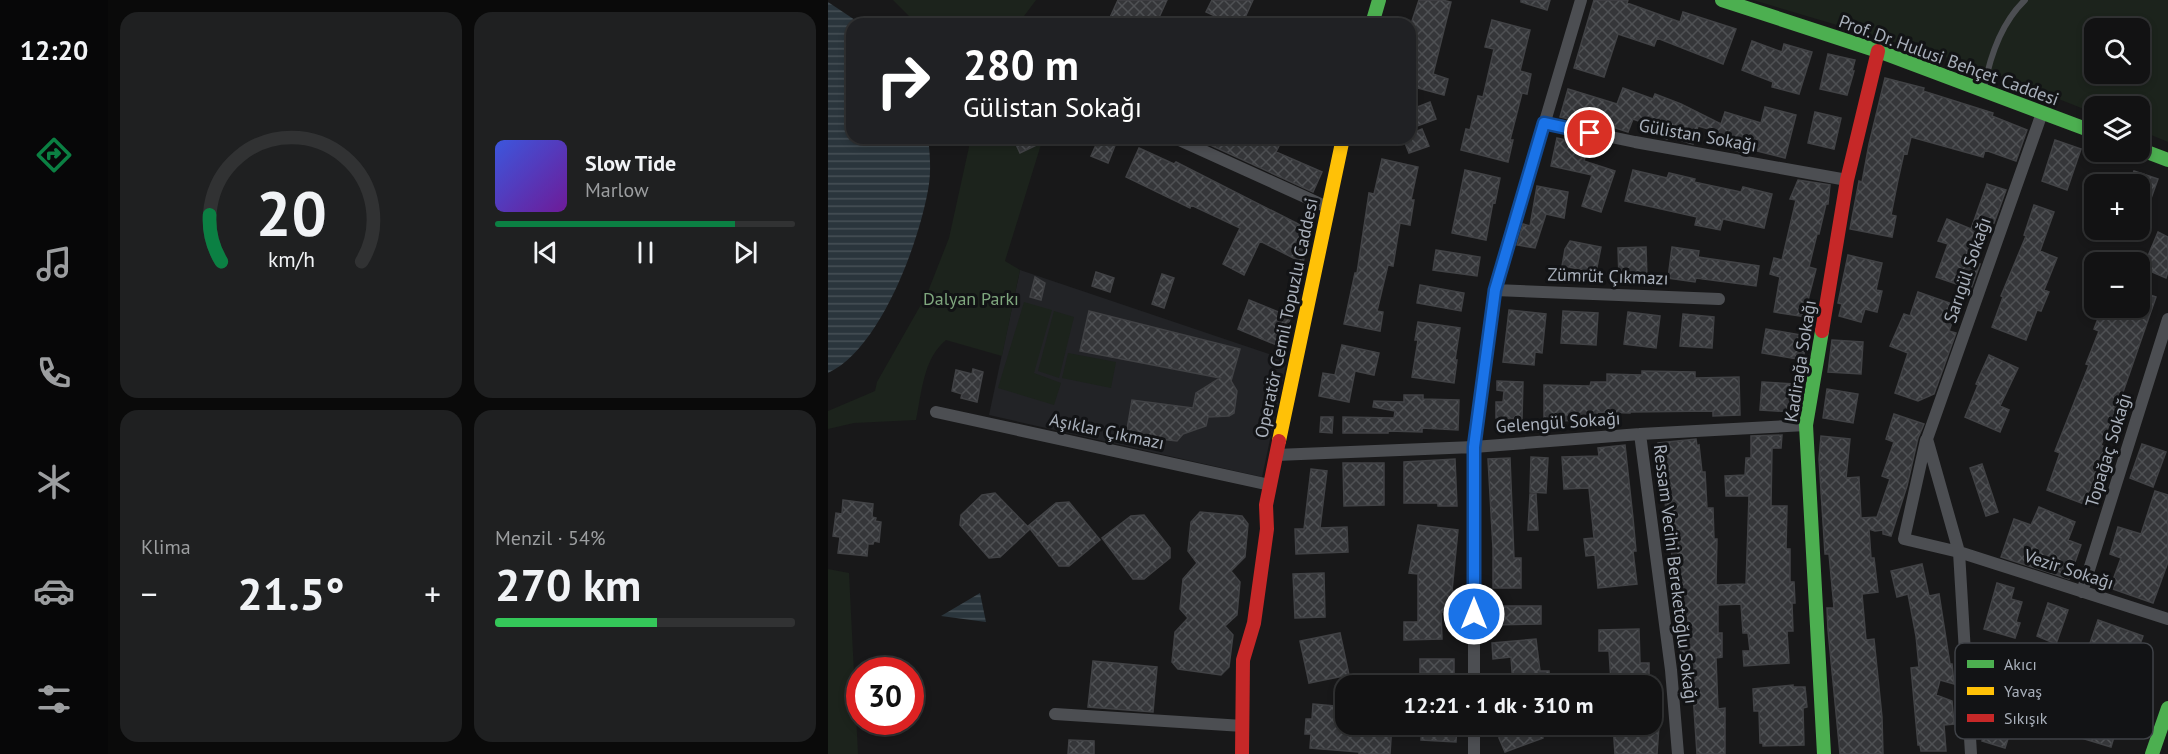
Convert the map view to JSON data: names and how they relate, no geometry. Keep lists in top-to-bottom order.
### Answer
{
  "streets": {
    "street": [
      "Prof. Dr. Hulusi Behçet Caddesi",
      "Gülistan Sokağı",
      "Sarıgül Sokağı",
      "Zümrüt Çıkmazı",
      "Operatör Cemil Topuzlu Caddesi",
      "Kadirağa Sokağı",
      "Gelengül Sokağı",
      "Aşıklar Çıkmazı",
      "Topağaç Sokağı",
      "Vezir Sokağı",
      "Ressam Vecihi Bereketoğlu Sokağı"
    ]
  },
  "crossings": [
    ["Prof. Dr. Hulusi Behçet Caddesi", "Sarıgül Sokağı"],
    ["Prof. Dr. Hulusi Behçet Caddesi", "Kadirağa Sokağı"],
    ["Gülistan Sokağı", "Kadirağa Sokağı"],
    ["Sarıgül Sokağı", "Vezir Sokağı"],
    ["Operatör Cemil Topuzlu Caddesi", "Gelengül Sokağı"],
    ["Operatör Cemil Topuzlu Caddesi", "Aşıklar Çıkmazı"],
    ["Kadirağa Sokağı", "Gelengül Sokağı"],
    ["Gelengül Sokağı", "Ressam Vecihi Bereketoğlu Sokağı"],
    ["Topağaç Sokağı", "Vezir Sokağı"]
  ],
  "parks": ["Dalyan Parkı"],
  "legend": ["Akıcı", "Yavaş", "Sıkışık"],
  "page": {
    "tabs": "12:20",
    "map_buttons": ["+", "−"],
    "turn": ["280 m", "Gülistan Sokağı"],
    "song": ["Slow Tide", "Marlow"],
    "tile": [
      "Klima",
      ["Menzil · 54%", "270 km"]
    ],
    "heat": ["−", "21.5°", "+"],
    "limit": "30",
    "trip": "12:21 · 1 dk · 310 m",
    "gauge": ["20", "km/h"]
  }
}
